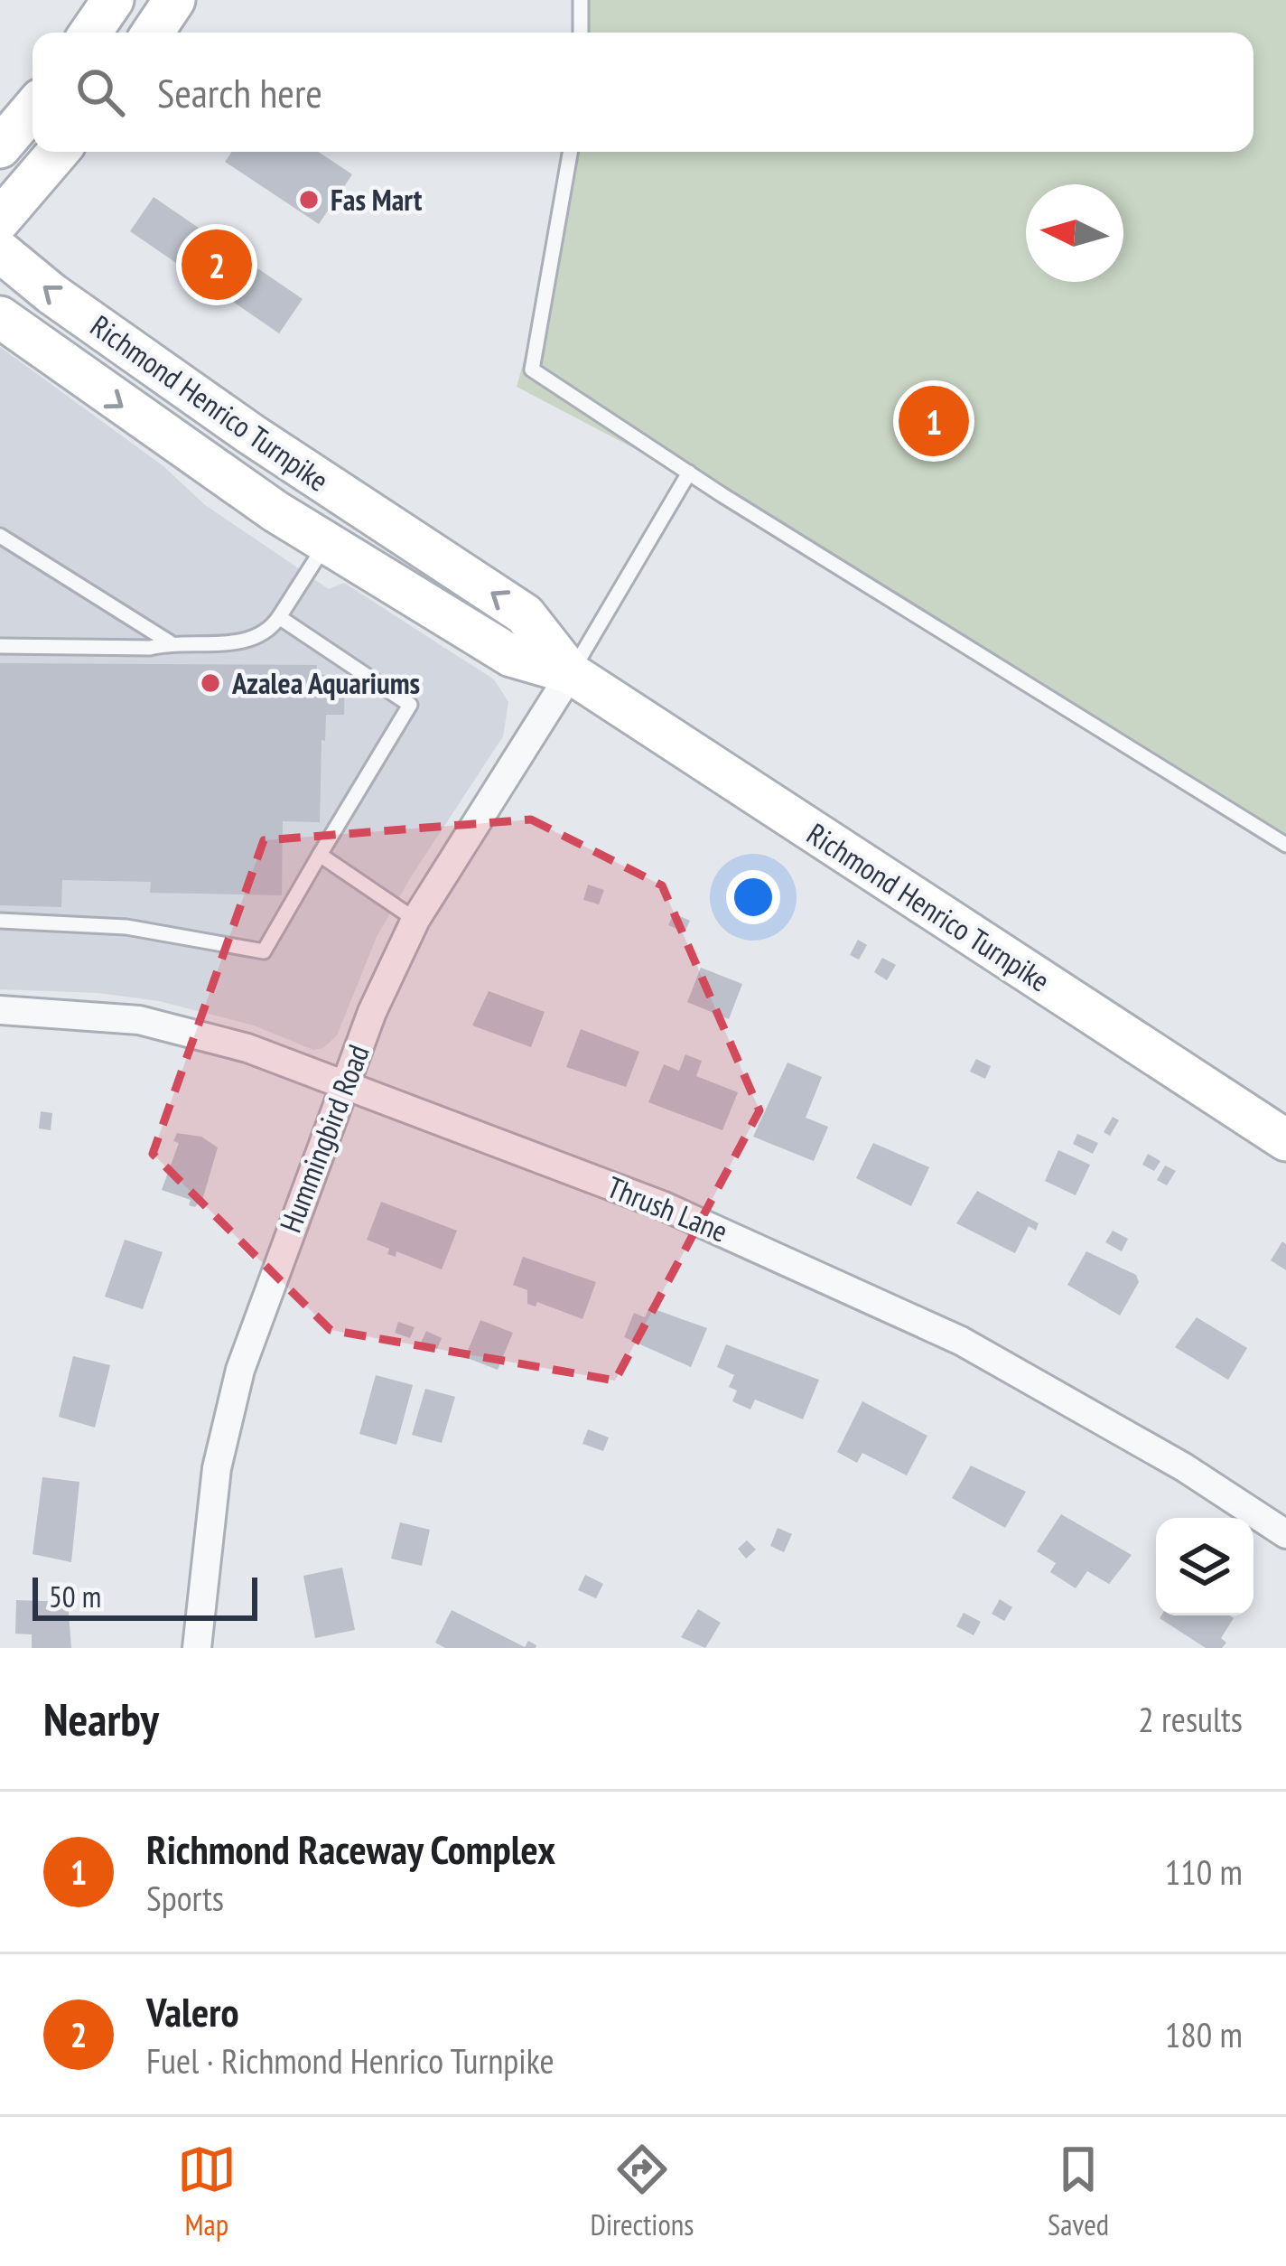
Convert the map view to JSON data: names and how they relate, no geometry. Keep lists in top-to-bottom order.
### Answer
{
  "streets": {
    "main road": ["Richmond Henrico Turnpike"],
    "street": ["Hummingbird Road", "Thrush Lane"]
  },
  "crossings": [
    ["Richmond Henrico Turnpike", "Hummingbird Road"],
    ["Hummingbird Road", "Thrush Lane"]
  ],
  "places": ["Fas Mart", "Azalea Aquariums"],
  "scale_bar": "50 m",
  "north": "left",
  "page": {
    "search": "Search here",
    "pins": ["2", "1"],
    "scale": "50 m",
    "heading": ["Nearby", "2 results"],
    "list": [
      {
        "mark": "1",
        "name": "Richmond Raceway Complex",
        "note": "Sports",
        "value": "110 m"
      },
      {
        "mark": "2",
        "name": "Valero",
        "note": "Fuel · Richmond Henrico Turnpike",
        "value": "180 m"
      }
    ],
    "nav": ["Map", "Directions", "Saved"]
  }
}
